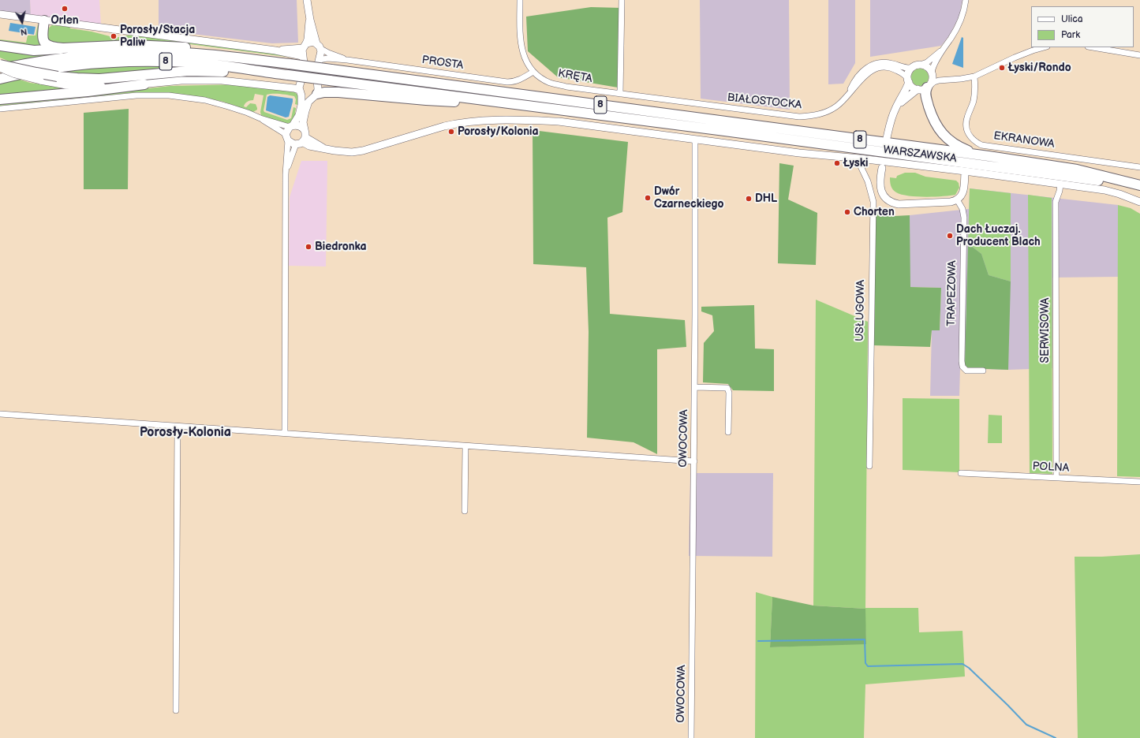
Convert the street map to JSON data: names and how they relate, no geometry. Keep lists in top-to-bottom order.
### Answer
{
  "streets": {
    "main road": ["8"],
    "street": [
      "PROSTA",
      "KRĘTA",
      "BIAŁOSTOCKA",
      "EKRANOWA",
      "WARSZAWSKA",
      "TRAPEZOWA",
      "USŁUGOWA",
      "SERWISOWA",
      "OWOCOWA",
      "POLNA"
    ]
  },
  "crossings": [
    ["PROSTA", "KRĘTA"],
    ["KRĘTA", "BIAŁOSTOCKA"],
    ["WARSZAWSKA", "USŁUGOWA"],
    ["WARSZAWSKA", "SERWISOWA"],
    ["WARSZAWSKA", "OWOCOWA"],
    ["SERWISOWA", "POLNA"]
  ],
  "districts": ["Porosły-Kolonia"],
  "places": [
    "Orlen",
    "Porosły/Stacja Paliw",
    "Łyski/Rondo",
    "Porosły/Kolonia",
    "Łyski",
    "Dwór Czarneckiego",
    "DHL",
    "Chorten",
    "Dach Łuczaj. Producent Blach",
    "Biedronka"
  ],
  "legend": ["Ulica", "Park"],
  "north": "bottom"
}
